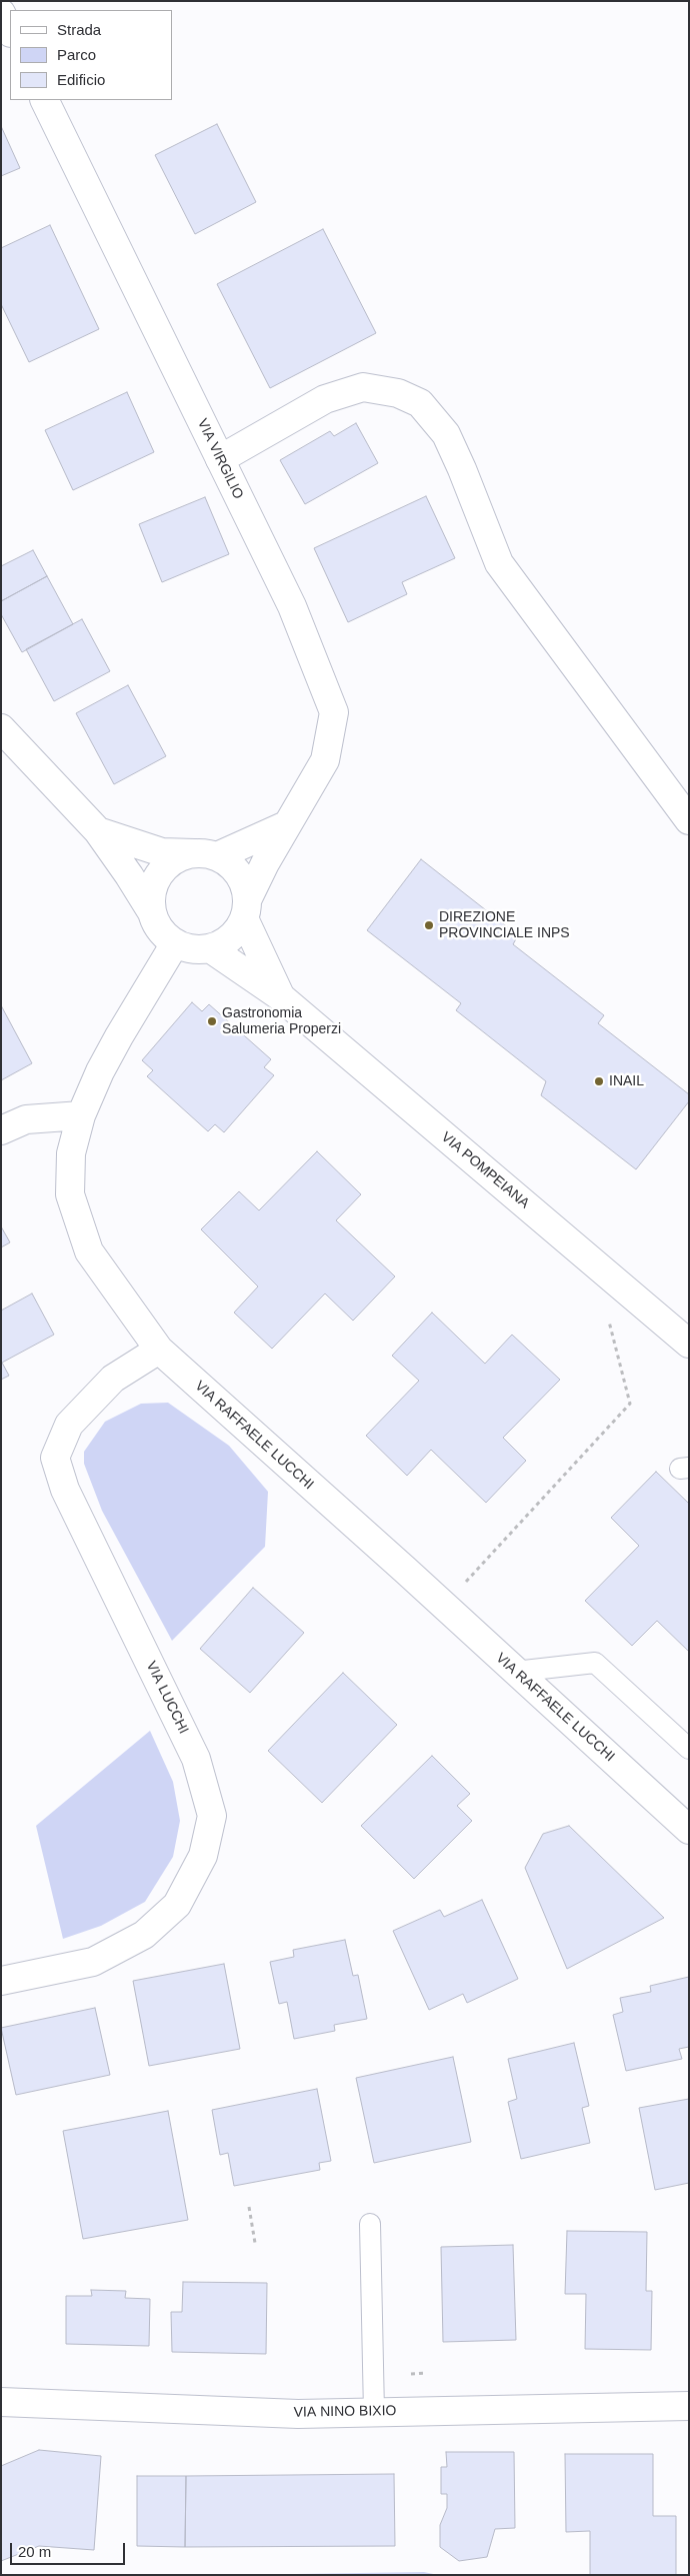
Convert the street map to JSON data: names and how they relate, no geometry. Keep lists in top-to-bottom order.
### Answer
{
  "streets": {
    "street": [
      "VIA VIRGILIO",
      "VIA POMPEIANA",
      "VIA RAFFAELE LUCCHI",
      "VIA LUCCHI",
      "VIA NINO BIXIO"
    ]
  },
  "crossings": [
    ["VIA VIRGILIO", "VIA POMPEIANA"],
    ["VIA VIRGILIO", "VIA RAFFAELE LUCCHI"],
    ["VIA POMPEIANA", "VIA RAFFAELE LUCCHI"],
    ["VIA RAFFAELE LUCCHI", "VIA LUCCHI"]
  ],
  "places": ["DIREZIONE PROVINCIALE INPS", "Gastronomia Salumeria Properzi", "INAIL"],
  "legend": ["Strada", "Parco", "Edificio"],
  "scale_bar": "20 m"
}
